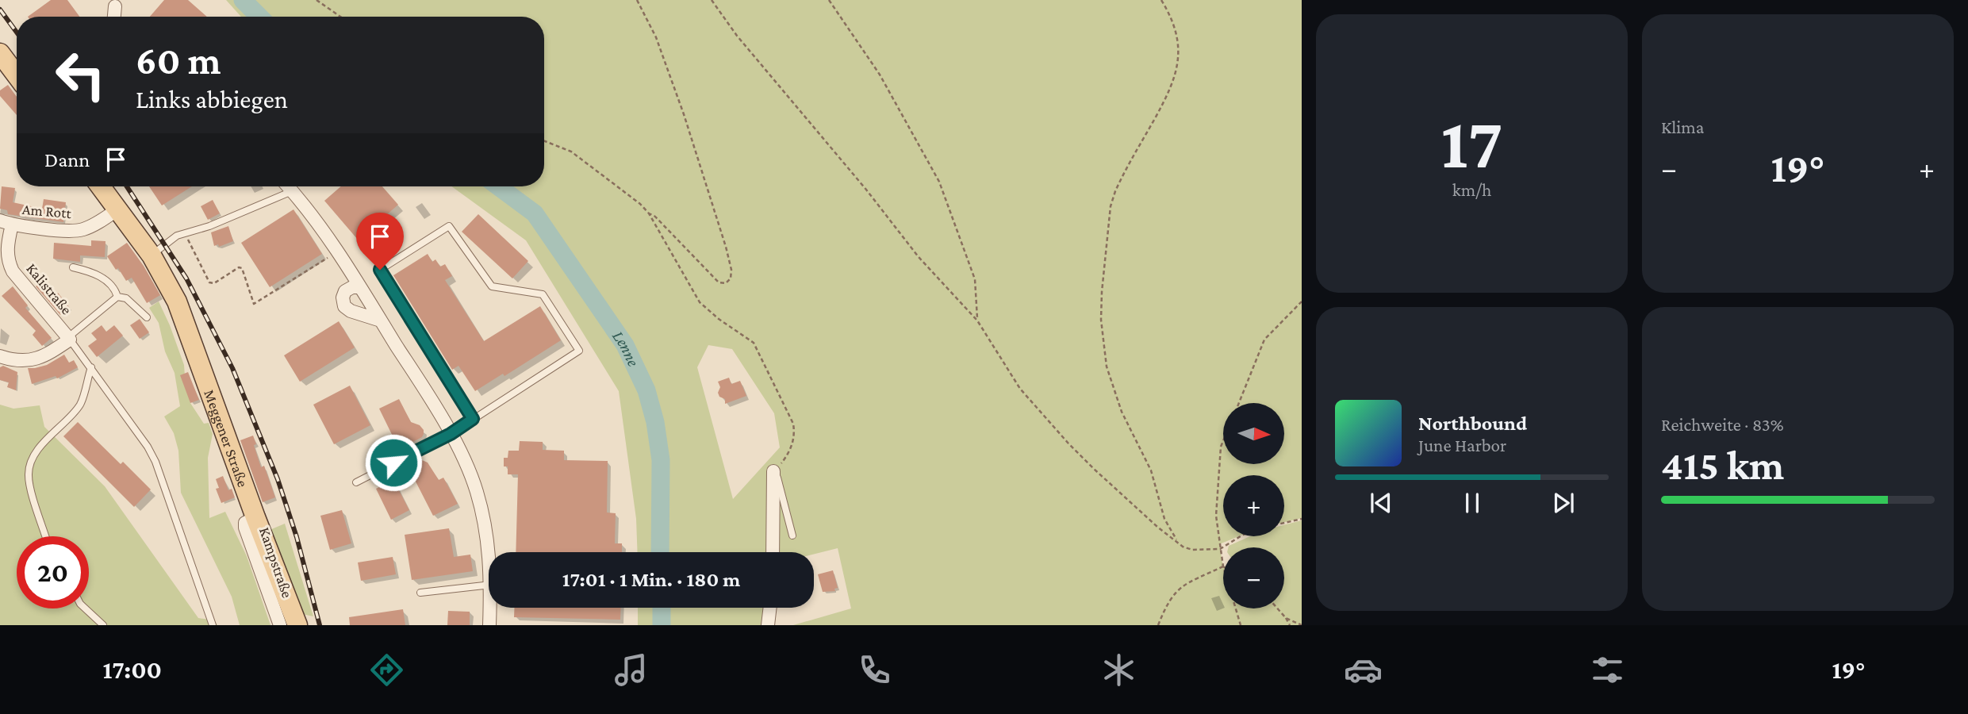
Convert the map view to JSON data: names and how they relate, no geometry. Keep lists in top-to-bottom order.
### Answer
{
  "streets": {
    "main road": ["Meggener Straße"],
    "street": ["Am Rott", "Kalistraße", "Kampstraße"]
  },
  "crossings": [
    ["Am Rott", "Kalistraße"],
    ["Am Rott", "Meggener Straße"],
    ["Meggener Straße", "Kampstraße"]
  ],
  "water": ["Lenne"],
  "north": "right",
  "page": {
    "tile": [
      ["17", "km/h"],
      "Klima",
      ["Reichweite · 83%", "415 km"]
    ],
    "turn": ["60 m", "Links abbiegen"],
    "then": "Dann",
    "heat": ["−", "19°", "+"],
    "song": ["Northbound", "June Harbor"],
    "map_buttons": ["+", "−"],
    "limit": "20",
    "trip": "17:01 · 1 Min. · 180 m",
    "tabs": ["17:00", "19°"]
  }
}
